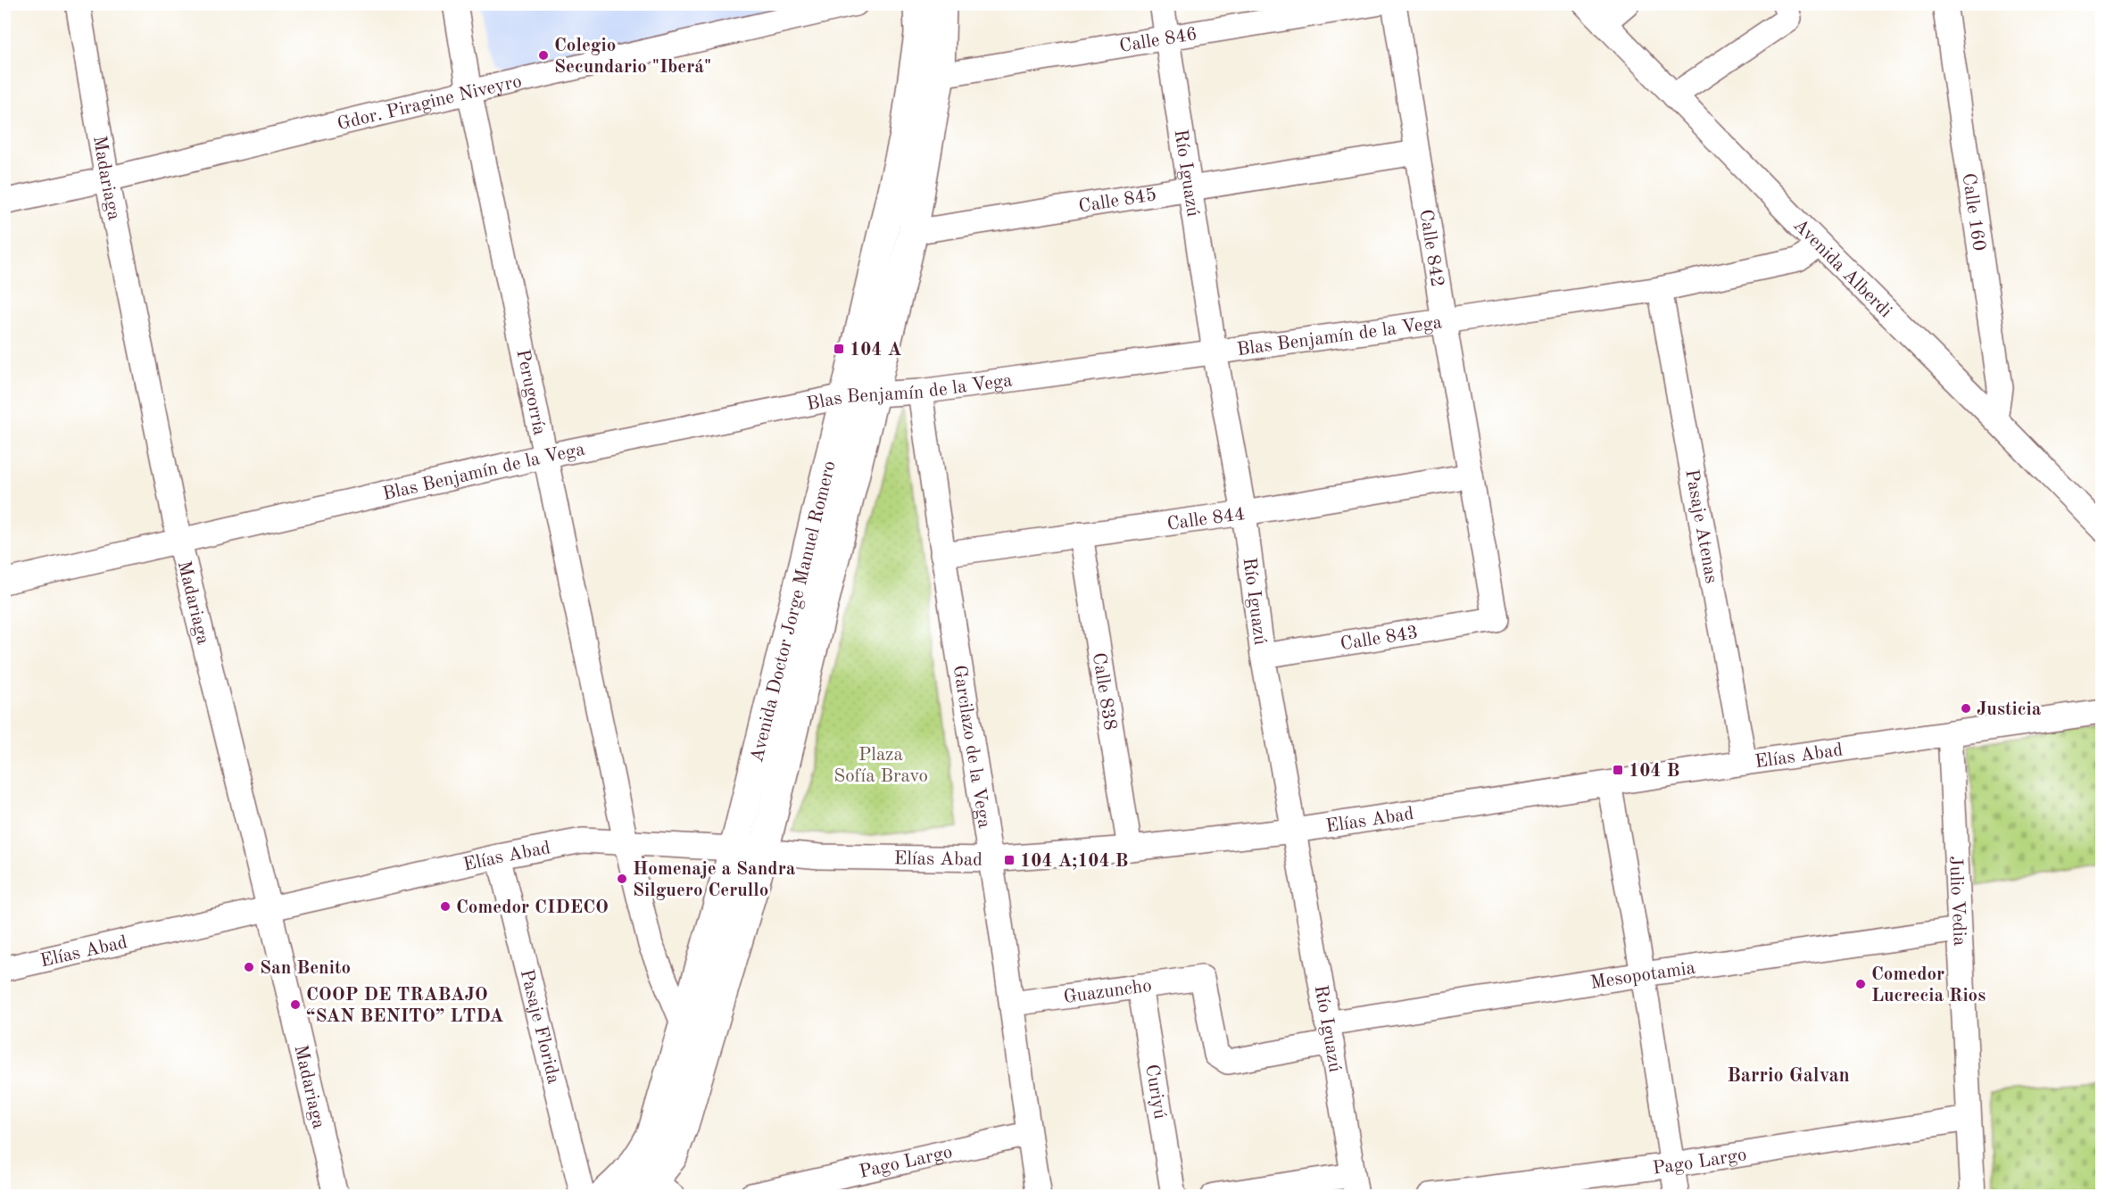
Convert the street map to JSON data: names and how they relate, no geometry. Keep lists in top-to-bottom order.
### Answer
{
  "streets": {
    "main road": ["Avenida Doctor Jorge Manuel Romero"],
    "street": [
      "Calle 846",
      "Gdor. Piragine Niveyro",
      "Río Iguazú",
      "Madariaga",
      "Calle 845",
      "Calle 160",
      "Calle 842",
      "Avenida Alberdi",
      "Blas Benjamín de la Vega",
      "Perugorría",
      "Calle 844",
      "Pasaje Atenas",
      "Calle 843",
      "Calle 838",
      "Garcilazo de la Vega",
      "Elías Abad",
      "Julio Vedia",
      "Mesopotamia",
      "Guazuncho",
      "Pasaje Florida",
      "Curiyú",
      "Pago Largo"
    ]
  },
  "crossings": [
    ["Calle 846", "Río Iguazú"],
    ["Calle 846", "Avenida Doctor Jorge Manuel Romero"],
    ["Gdor. Piragine Niveyro", "Madariaga"],
    ["Gdor. Piragine Niveyro", "Perugorría"],
    ["Río Iguazú", "Calle 845"],
    ["Río Iguazú", "Blas Benjamín de la Vega"],
    ["Río Iguazú", "Calle 844"],
    ["Río Iguazú", "Calle 843"],
    ["Río Iguazú", "Elías Abad"],
    ["Río Iguazú", "Mesopotamia"],
    ["Madariaga", "Blas Benjamín de la Vega"],
    ["Madariaga", "Elías Abad"],
    ["Calle 845", "Calle 842"],
    ["Calle 845", "Avenida Doctor Jorge Manuel Romero"],
    ["Calle 160", "Avenida Alberdi"],
    ["Calle 842", "Blas Benjamín de la Vega"],
    ["Calle 842", "Calle 844"],
    ["Calle 842", "Calle 843"],
    ["Avenida Alberdi", "Blas Benjamín de la Vega"],
    ["Blas Benjamín de la Vega", "Perugorría"],
    ["Blas Benjamín de la Vega", "Pasaje Atenas"],
    ["Blas Benjamín de la Vega", "Avenida Doctor Jorge Manuel Romero"],
    ["Blas Benjamín de la Vega", "Garcilazo de la Vega"],
    ["Perugorría", "Avenida Doctor Jorge Manuel Romero"],
    ["Perugorría", "Elías Abad"],
    ["Calle 844", "Calle 838"],
    ["Calle 844", "Garcilazo de la Vega"],
    ["Pasaje Atenas", "Elías Abad"],
    ["Avenida Doctor Jorge Manuel Romero", "Elías Abad"],
    ["Calle 838", "Elías Abad"],
    ["Garcilazo de la Vega", "Elías Abad"],
    ["Garcilazo de la Vega", "Guazuncho"],
    ["Garcilazo de la Vega", "Pago Largo"],
    ["Elías Abad", "Julio Vedia"],
    ["Elías Abad", "Pasaje Florida"],
    ["Julio Vedia", "Mesopotamia"],
    ["Julio Vedia", "Pago Largo"],
    ["Mesopotamia", "Guazuncho"],
    ["Guazuncho", "Curiyú"]
  ],
  "districts": ["Barrio Galvan"],
  "parks": ["Plaza Sofía Bravo"],
  "places": {
    "other": [
      "Colegio Secundario \"Iberá\"",
      "Justicia",
      "Homenaje a Sandra Silguero Cerullo",
      "Comedor CIDECO",
      "San Benito",
      "Comedor Lucrecia Rios",
      "COOP DE TRABAJO “SAN BENITO” LTDA"
    ],
    "transit": ["104 A", "104 B", "104 A;104 B"]
  }
}
